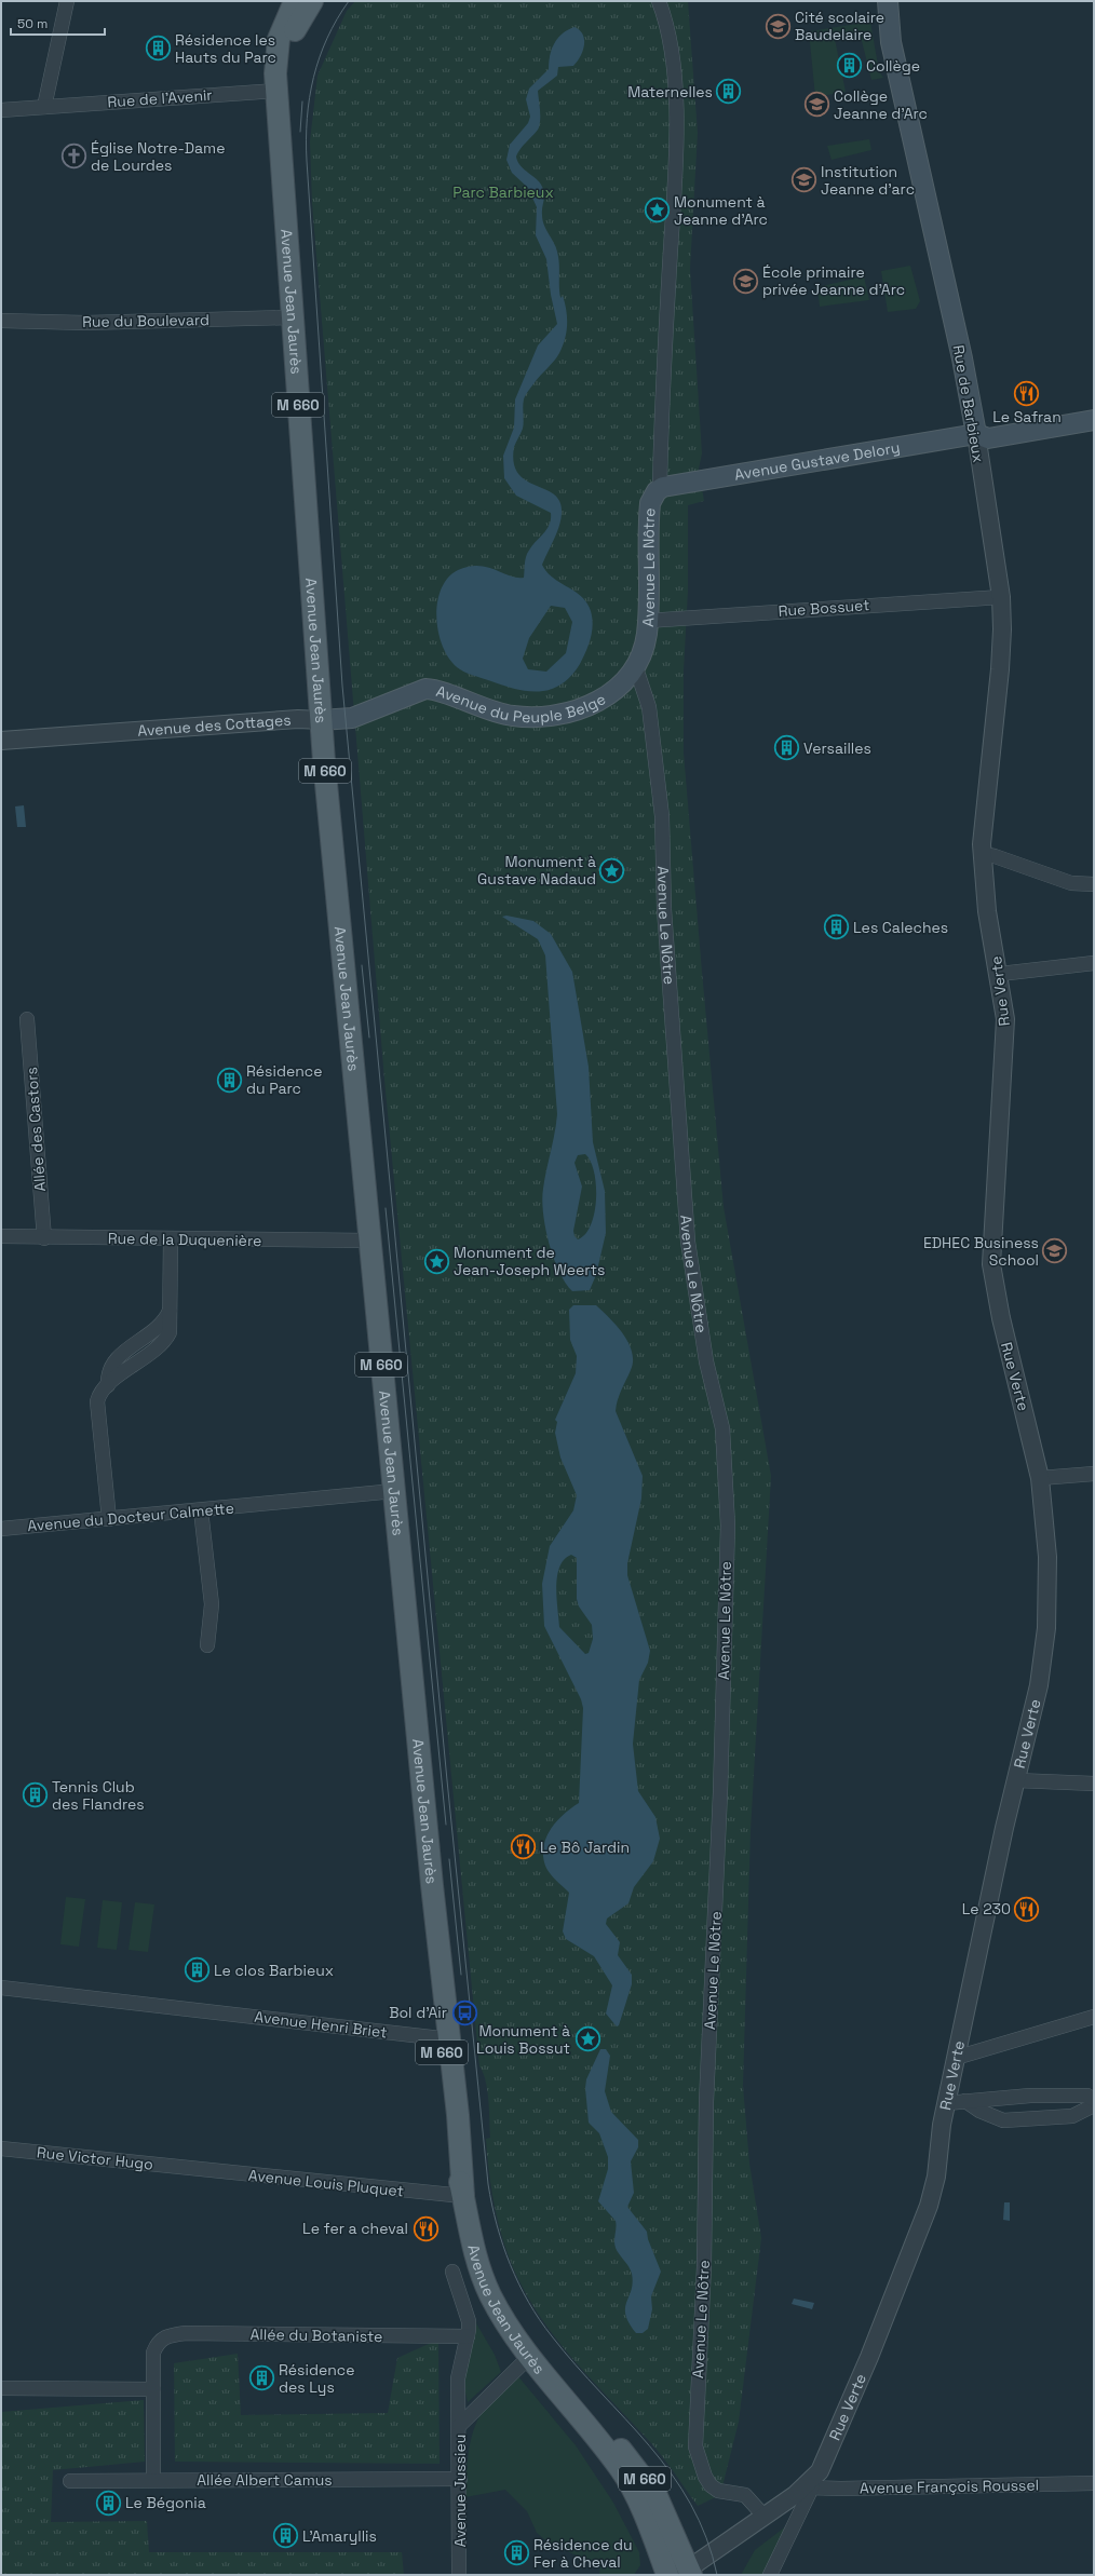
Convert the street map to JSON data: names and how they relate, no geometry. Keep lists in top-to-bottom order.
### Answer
{
  "streets": {
    "main road": [
      "Avenue Jean Jaurès",
      "Rue de Barbieux",
      "M 660",
      "Avenue Gustave Delory",
      "Avenue Le Nôtre",
      "Avenue du Peuple Belge"
    ],
    "street": [
      "Rue de l'Avenir",
      "Rue du Boulevard",
      "Rue Bossuet",
      "Avenue des Cottages",
      "Rue Verte",
      "Allée des Castors",
      "Rue de la Duquenière",
      "Avenue du Docteur Calmette",
      "Avenue Henri Briet",
      "Rue Victor Hugo",
      "Avenue Louis Pluquet",
      "Allée du Botaniste",
      "Allée Albert Camus",
      "Avenue François Roussel",
      "Avenue Jussieu"
    ]
  },
  "crossings": [
    ["Rue de l'Avenir", "Avenue Jean Jaurès"],
    ["Avenue Jean Jaurès", "Rue du Boulevard"],
    ["Avenue Jean Jaurès", "Avenue du Peuple Belge"],
    ["Avenue Jean Jaurès", "Avenue des Cottages"],
    ["Avenue Jean Jaurès", "Rue Verte"],
    ["Avenue Jean Jaurès", "Rue de la Duquenière"],
    ["Avenue Jean Jaurès", "Avenue du Docteur Calmette"],
    ["Avenue Jean Jaurès", "Avenue Henri Briet"],
    ["Avenue Jean Jaurès", "Avenue Louis Pluquet"],
    ["Avenue Jean Jaurès", "Avenue Jussieu"],
    ["Rue de Barbieux", "Avenue Gustave Delory"],
    ["Rue de Barbieux", "Rue Bossuet"],
    ["Rue de Barbieux", "Rue Verte"],
    ["Avenue Gustave Delory", "Avenue Le Nôtre"],
    ["Avenue Le Nôtre", "Rue Bossuet"],
    ["Avenue Le Nôtre", "Avenue du Peuple Belge"],
    ["Avenue Le Nôtre", "Rue Verte"],
    ["Avenue du Peuple Belge", "Avenue des Cottages"],
    ["Rue Verte", "Avenue François Roussel"],
    ["Allée des Castors", "Rue de la Duquenière"],
    ["Rue Victor Hugo", "Avenue Louis Pluquet"],
    ["Allée Albert Camus", "Avenue Jussieu"]
  ],
  "parks": ["Parc Barbieux"],
  "places": {
    "school or university": [
      "Cité scolaire Baudelaire",
      "Collège Jeanne d'Arc",
      "Institution Jeanne d'arc",
      "École primaire privée Jeanne d'Arc",
      "EDHEC Business School"
    ],
    "building": [
      "Résidence les Hauts du Parc",
      "Collège",
      "Maternelles",
      "Versailles",
      "Les Caleches",
      "Résidence du Parc",
      "Tennis Club des Flandres",
      "Le clos Barbieux",
      "Résidence des Lys",
      "Le Bégonia",
      "L'Amaryllis",
      "Résidence du Fer à Cheval"
    ],
    "church": ["Église Notre-Dame de Lourdes"],
    "place": [
      "Monument à Jeanne d'Arc",
      "Monument à Gustave Nadaud",
      "Monument de Jean-Joseph Weerts",
      "Monument à Louis Bossut"
    ],
    "restaurant": [
      "Le Safran",
      "Le Bô Jardin",
      "Le 230",
      "Le fer a cheval"
    ],
    "bus stop": ["Bol d'Air"]
  },
  "scale_bar": "50 m"
}
